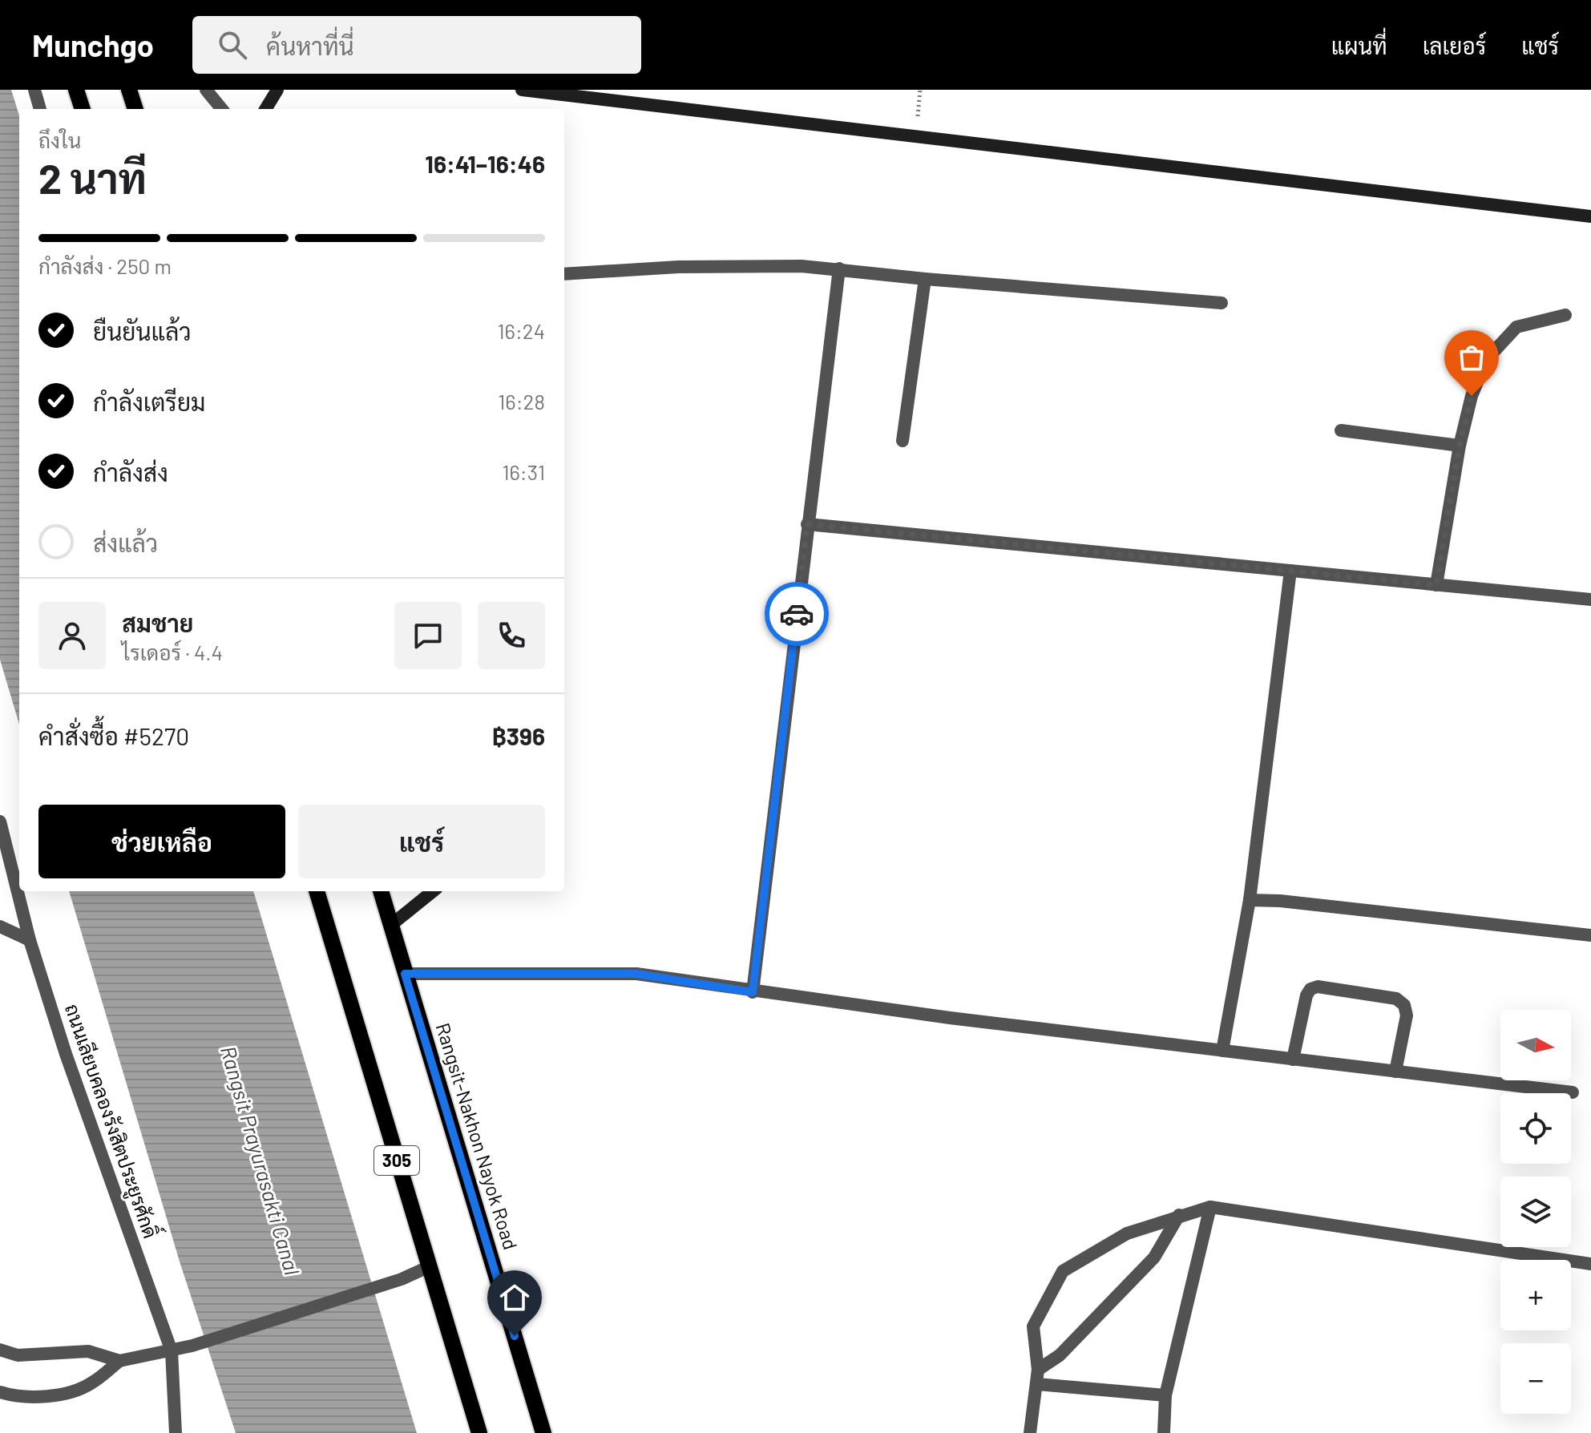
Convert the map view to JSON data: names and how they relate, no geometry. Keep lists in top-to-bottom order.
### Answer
{
  "streets": {
    "main road": ["Rangsit-Nakhon Nayok Road", "305"],
    "street": ["ถนนเลียบคลองรังสิตประยูรศักดิ์"]
  },
  "water": ["Rangsit Prayurasakti Canal"],
  "north": "right",
  "page": {
    "header": "Munchgo",
    "search": "ค้นหาที่นี่",
    "nav": ["แผนที่", "เลเยอร์", "แชร์"],
    "heading": ["2 นาที", "ถึงใน", "16:41–16:46"],
    "panel": [
      "สมชาย",
      "ไรเดอร์ · 4.4",
      "คำสั่งซื้อ #5270",
      "฿396"
    ],
    "bar": "กำลังส่ง · 250 m",
    "list": [
      ["ยืนยันแล้ว", "16:24"],
      ["กำลังเตรียม", "16:28"],
      ["กำลังส่ง", "16:31"],
      "ส่งแล้ว"
    ],
    "buttons": ["ช่วยเหลือ", "แชร์"],
    "map_buttons": ["+", "−"]
  }
}
